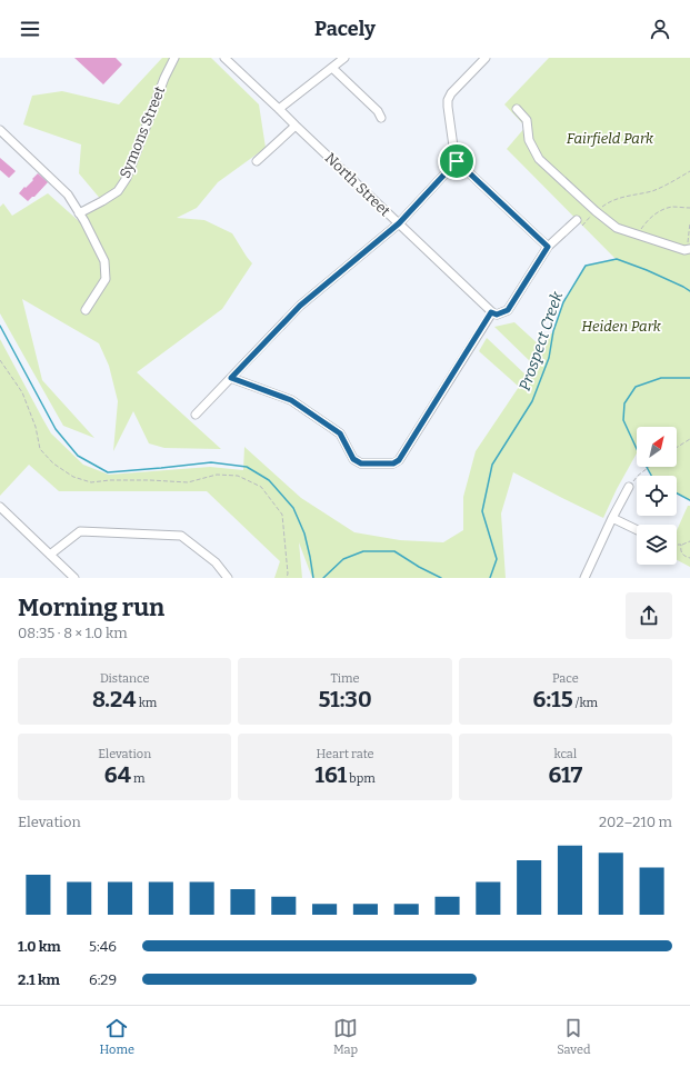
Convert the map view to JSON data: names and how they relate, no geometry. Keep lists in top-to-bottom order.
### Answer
{
  "streets": {
    "street": ["Symons Street", "North Street"]
  },
  "water": ["Prospect Creek"],
  "parks": ["Fairfield Park", "Heiden Park"],
  "north": "top right",
  "page": {
    "header": "Pacely",
    "heading": ["Morning run", "08:35 · 8 × 1.0 km"],
    "stats": [
      ["Distance", "8.24 km"],
      ["Time", "51:30"],
      ["Pace", "6:15 /km"],
      ["Elevation", "64 m"],
      ["Heart rate", "161 bpm"],
      ["kcal", "617"]
    ],
    "chart": ["Elevation", "202–210 m"],
    "list": [
      {
        "name": "1.0 km",
        "note": "5:46"
      },
      {
        "name": "2.1 km",
        "note": "6:29"
      }
    ],
    "tabs": ["Home", "Map", "Saved"]
  }
}
